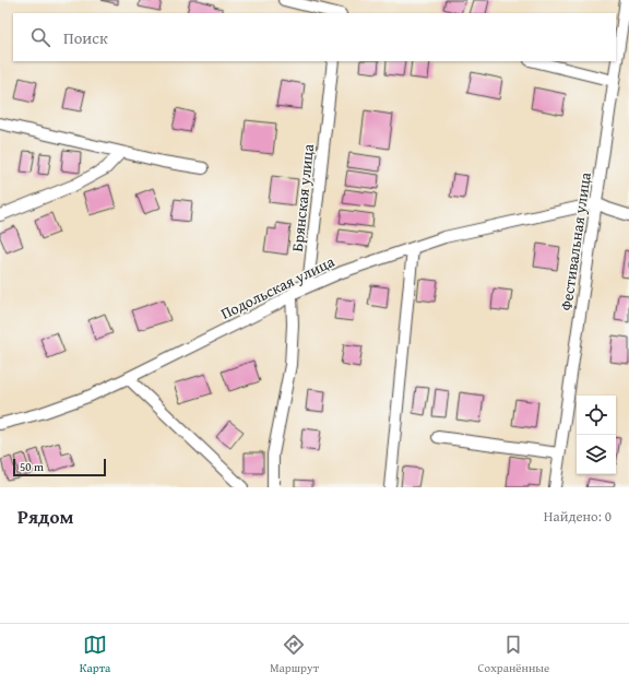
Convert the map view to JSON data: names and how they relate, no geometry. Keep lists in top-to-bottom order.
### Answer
{
  "streets": {
    "street": ["Брянская улица", "Фестивальная улица", "Подольская улица"]
  },
  "crossings": [
    ["Брянская улица", "Подольская улица"],
    ["Фестивальная улица", "Подольская улица"]
  ],
  "scale_bar": "50 m",
  "page": {
    "search": "Поиск",
    "scale": "50 m",
    "heading": ["Рядом", "Найдено: 0"],
    "nav": ["Карта", "Маршрут", "Сохранённые"]
  }
}
